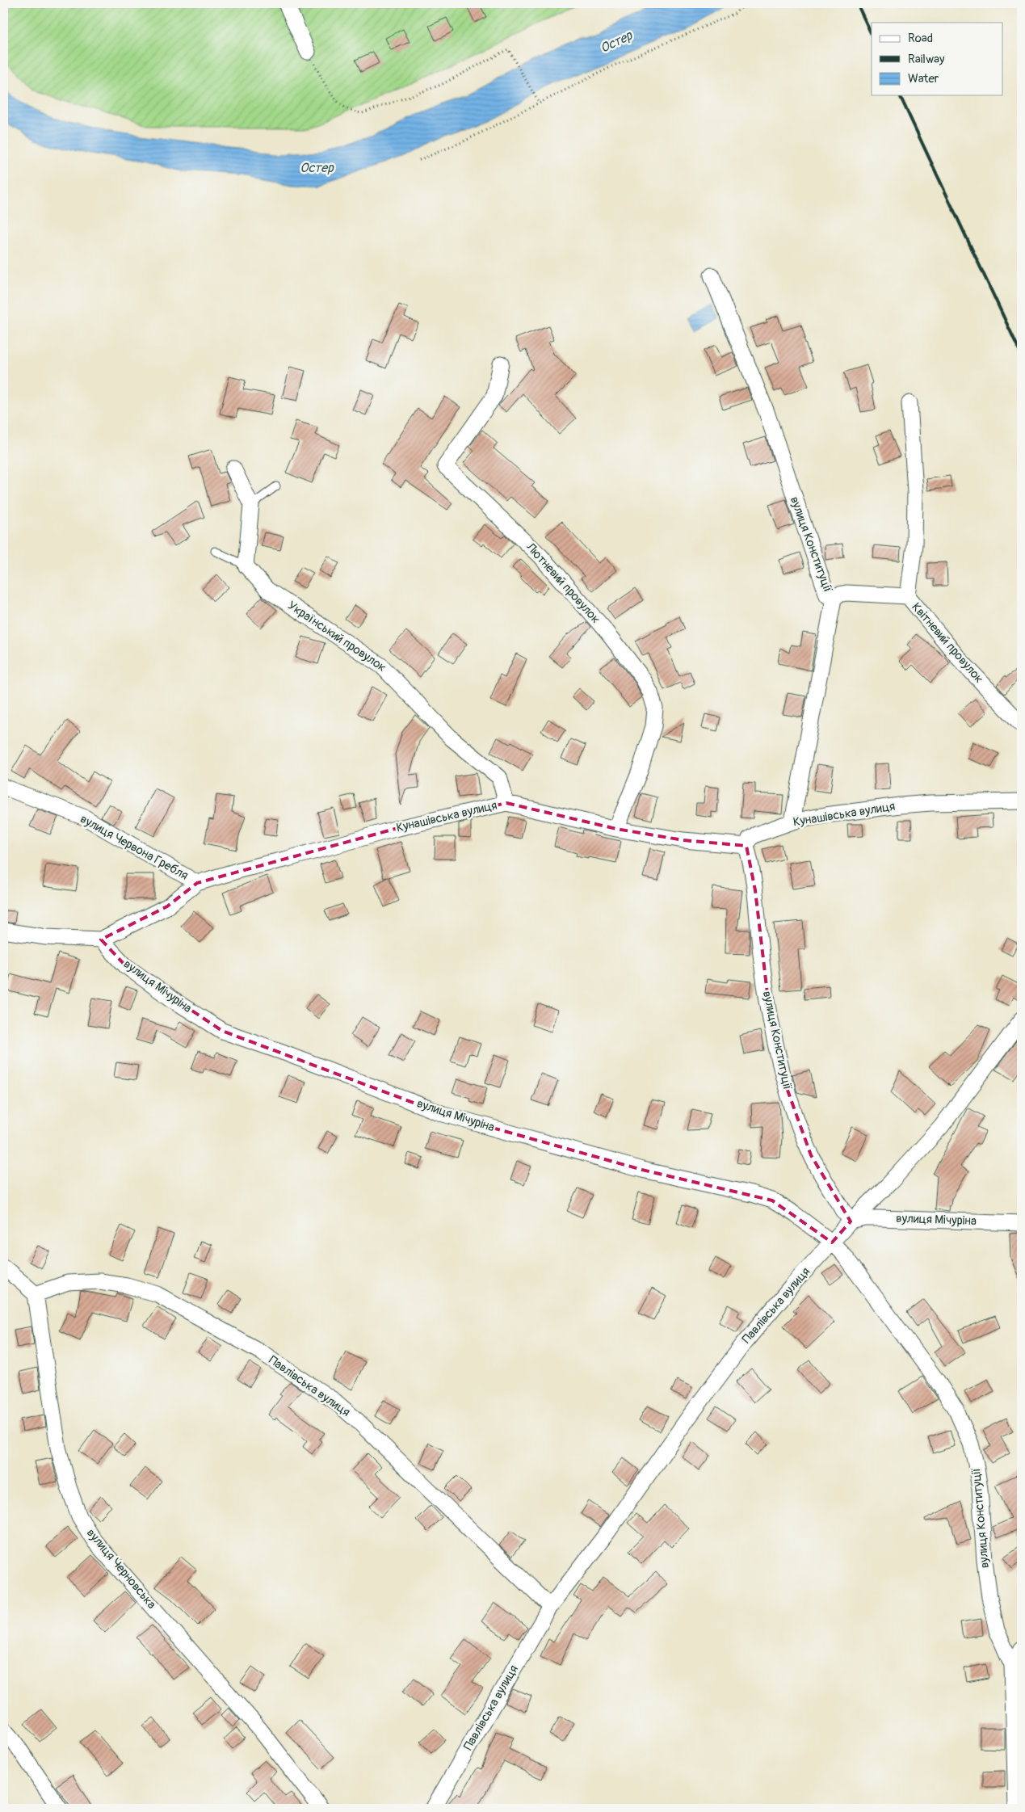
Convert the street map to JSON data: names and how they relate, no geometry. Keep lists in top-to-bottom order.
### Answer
{
  "streets": {
    "street": [
      "вулиця Конституції",
      "Лютневий провулок",
      "Український провулок",
      "Квітневий провулок",
      "Кунашівська вулиця",
      "вулиця Червона Гребля",
      "вулиця Мічуріна",
      "Павлівська вулиця",
      "вулиця Черновська"
    ]
  },
  "crossings": [
    ["вулиця Конституції", "Кунашівська вулиця"],
    ["вулиця Конституції", "вулиця Мічуріна"],
    ["вулиця Конституції", "Павлівська вулиця"],
    ["Лютневий провулок", "Кунашівська вулиця"],
    ["Український провулок", "Кунашівська вулиця"],
    ["Кунашівська вулиця", "вулиця Червона Гребля"],
    ["Кунашівська вулиця", "вулиця Мічуріна"],
    ["вулиця Мічуріна", "Павлівська вулиця"],
    ["Павлівська вулиця", "вулиця Черновська"]
  ],
  "water": ["Остер"],
  "legend": ["Road", "Railway", "Water"]
}
